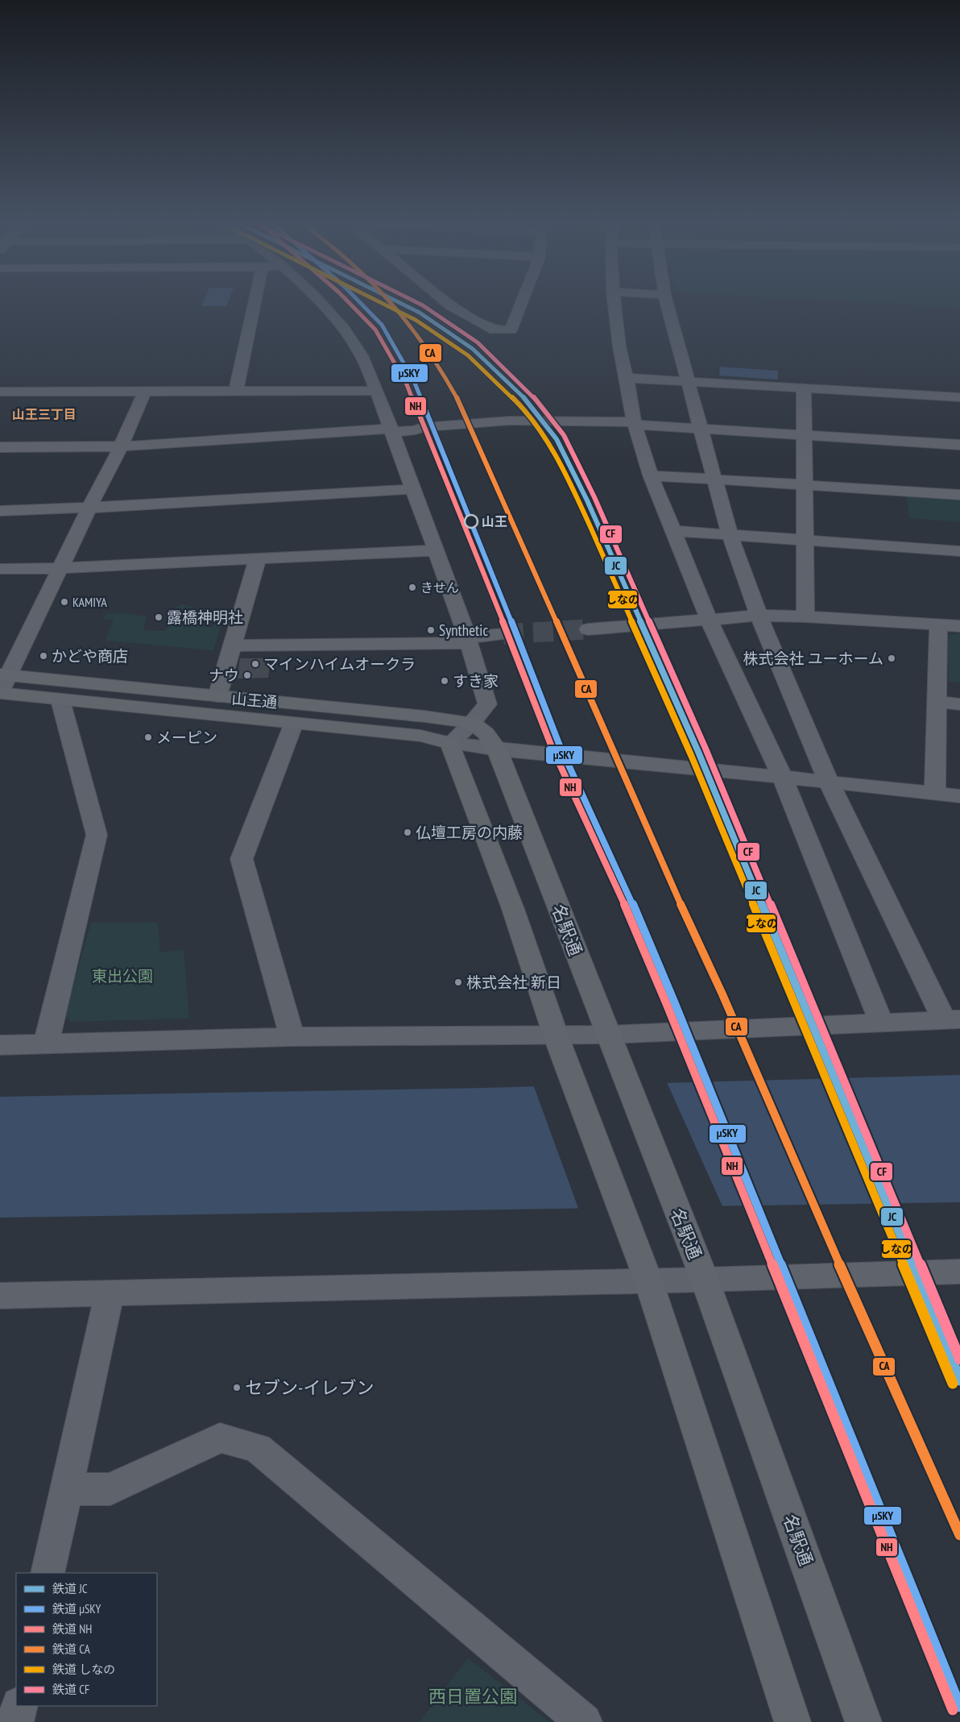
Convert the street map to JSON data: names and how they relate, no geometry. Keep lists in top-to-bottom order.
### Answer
{
  "streets": {
    "main road": ["山王通", "名駅通"]
  },
  "districts": ["山王三丁目"],
  "parks": ["東出公園", "西日置公園"],
  "places": [
    "山王",
    "きせん",
    "KAMIYA",
    "露橋神明社",
    "Synthetic",
    "かどや商店",
    "株式会社 ユーホーム",
    "マインハイムオークラ",
    "ナウ",
    "すき家",
    "メーピン",
    "仏壇工房の内藤",
    "株式会社 新日",
    "セブン-イレブン"
  ],
  "lines": [
    "rail line JC",
    "rail line μSKY",
    "rail line NH",
    "rail line CA",
    "rail line しなの",
    "rail line CF"
  ],
  "legend": [
    "鉄道 JC",
    "鉄道 μSKY",
    "鉄道 NH",
    "鉄道 CA",
    "鉄道 しなの",
    "鉄道 CF"
  ]
}
